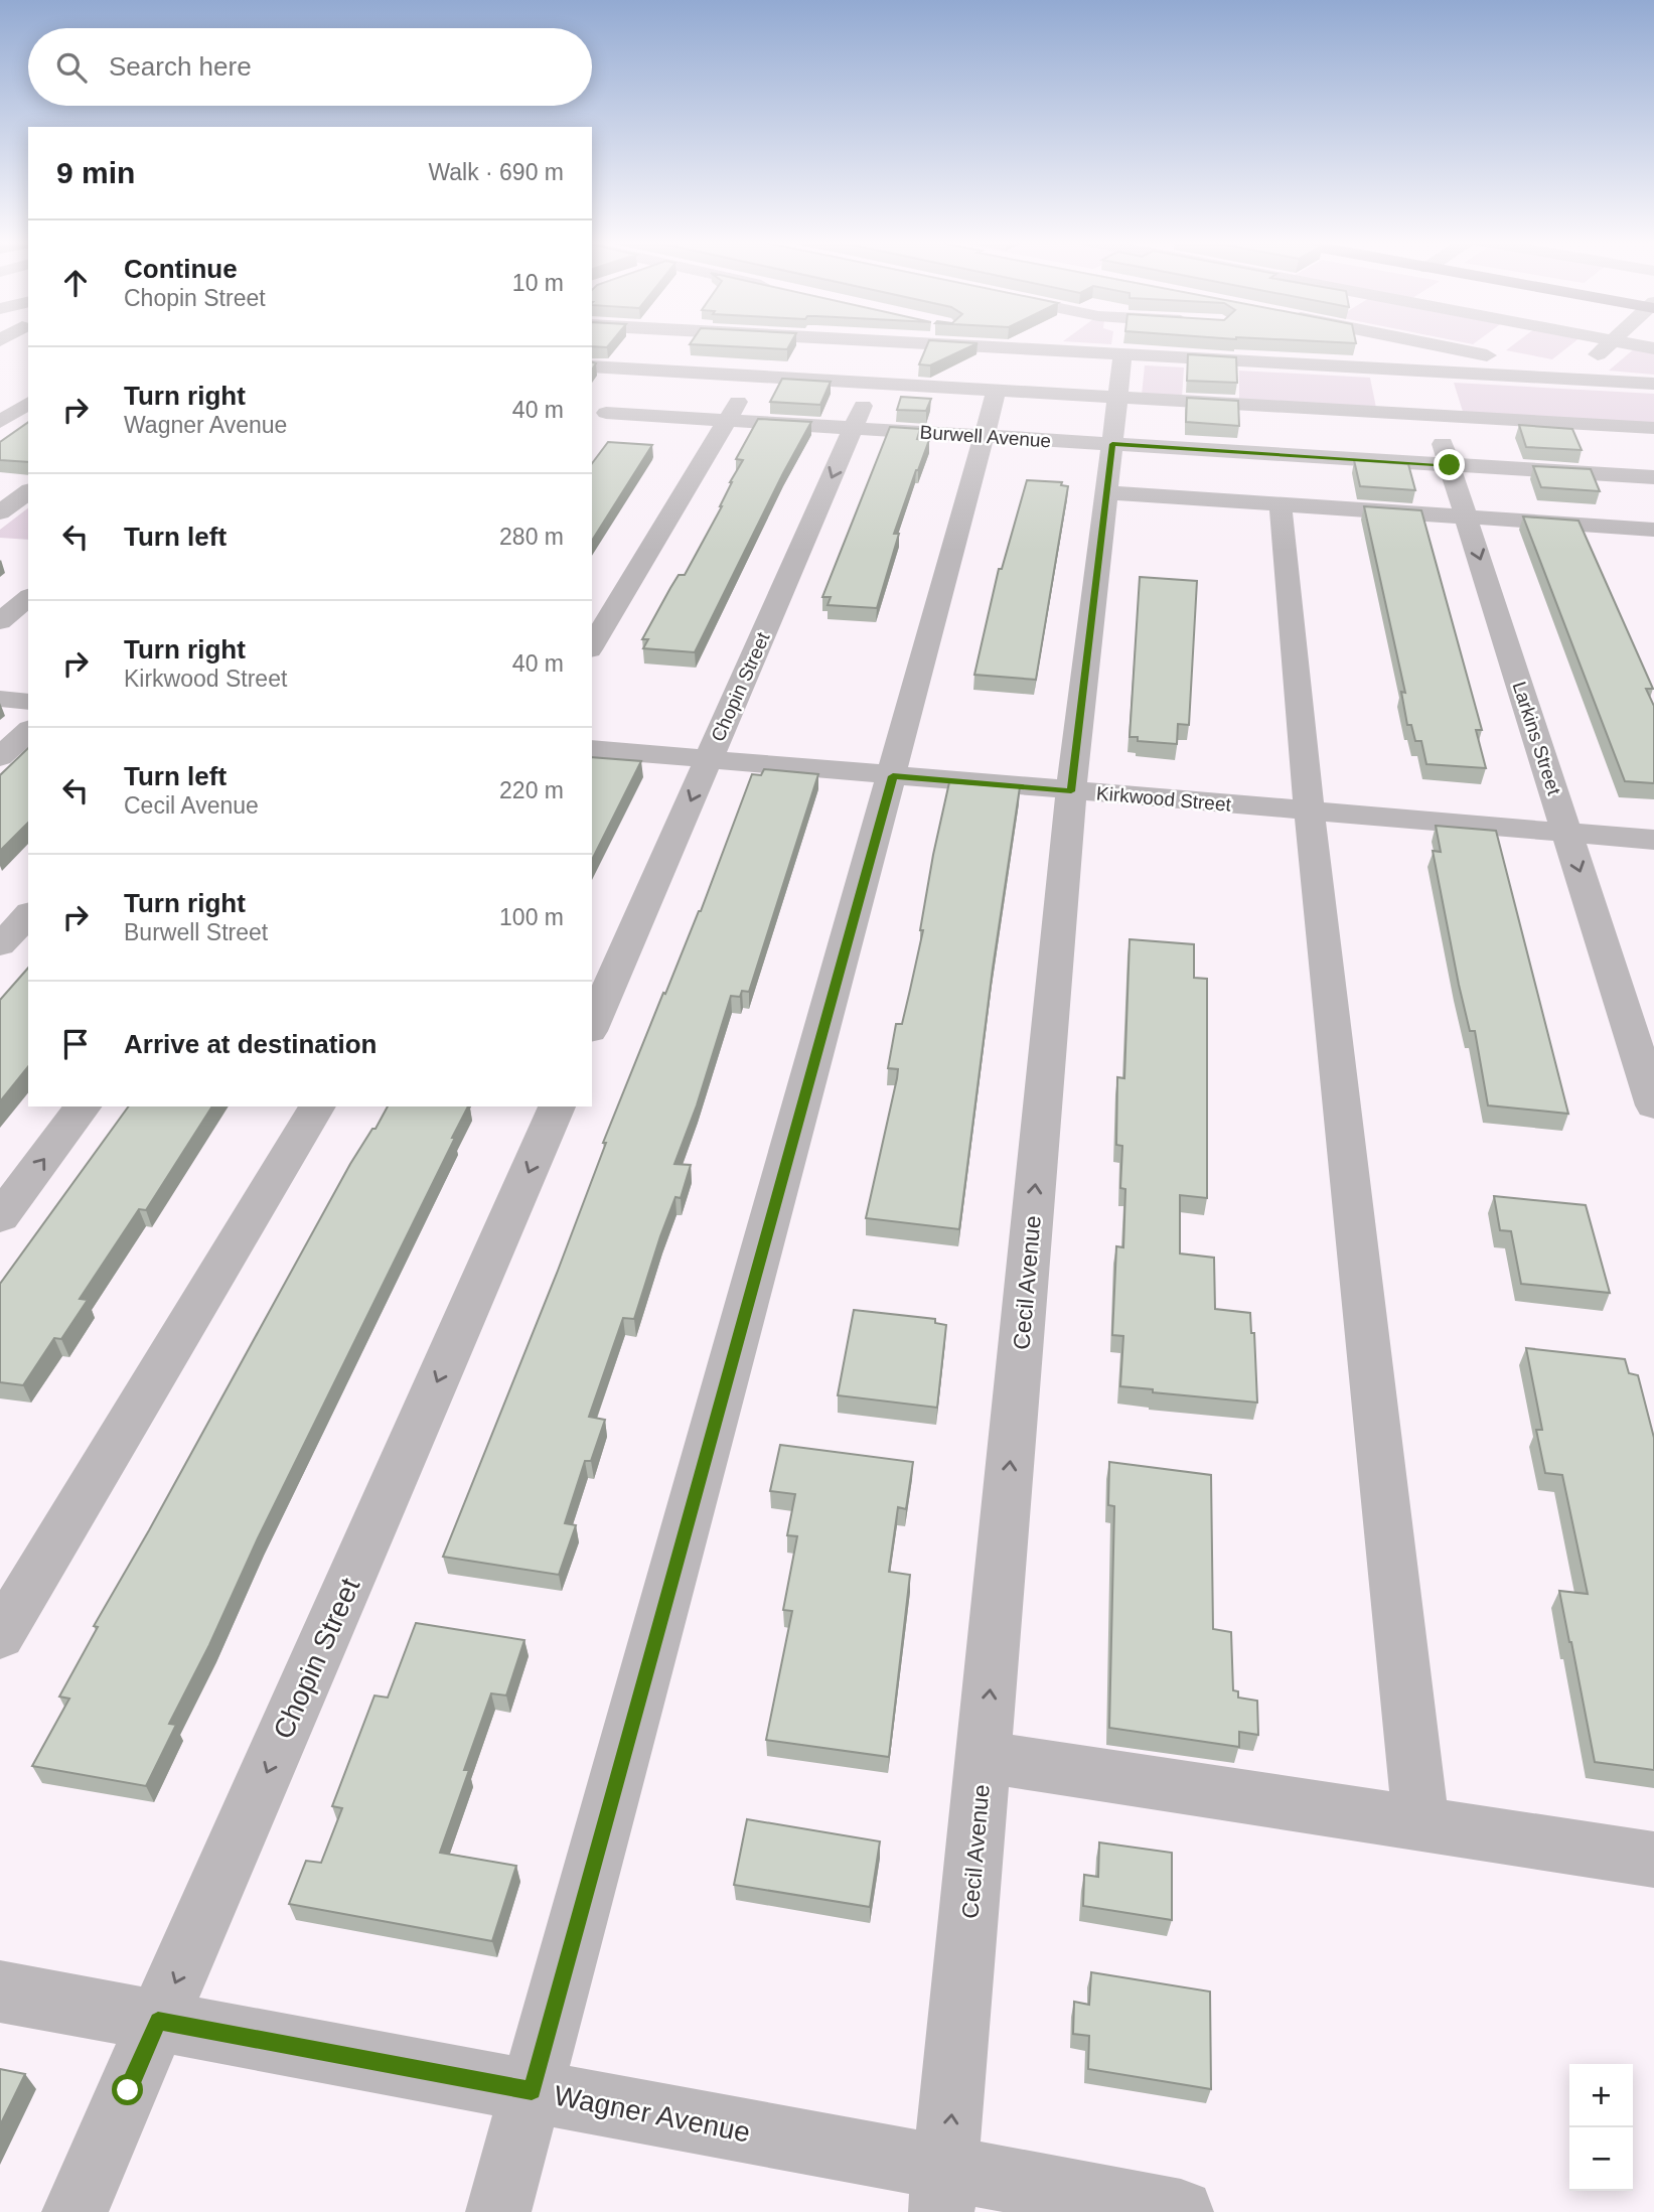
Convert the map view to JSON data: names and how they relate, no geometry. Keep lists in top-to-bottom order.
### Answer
{
  "streets": {
    "street": [
      "Burwell Avenue",
      "Chopin Street",
      "Larkins Street",
      "Kirkwood Street",
      "Cecil Avenue",
      "Wagner Avenue"
    ]
  },
  "crossings": [
    ["Burwell Avenue", "Chopin Street"],
    ["Burwell Avenue", "Larkins Street"],
    ["Burwell Avenue", "Cecil Avenue"],
    ["Chopin Street", "Kirkwood Street"],
    ["Chopin Street", "Wagner Avenue"],
    ["Larkins Street", "Kirkwood Street"],
    ["Kirkwood Street", "Cecil Avenue"],
    ["Cecil Avenue", "Wagner Avenue"]
  ],
  "page": {
    "search": "Search here",
    "heading": ["9 min", "Walk · 690 m"],
    "list": [
      ["Continue", "Chopin Street", "10 m"],
      ["Turn right", "Wagner Avenue", "40 m"],
      ["Turn left", "280 m"],
      ["Turn right", "Kirkwood Street", "40 m"],
      ["Turn left", "Cecil Avenue", "220 m"],
      ["Turn right", "Burwell Street", "100 m"],
      "Arrive at destination"
    ],
    "map_buttons": ["+", "−"]
  }
}
